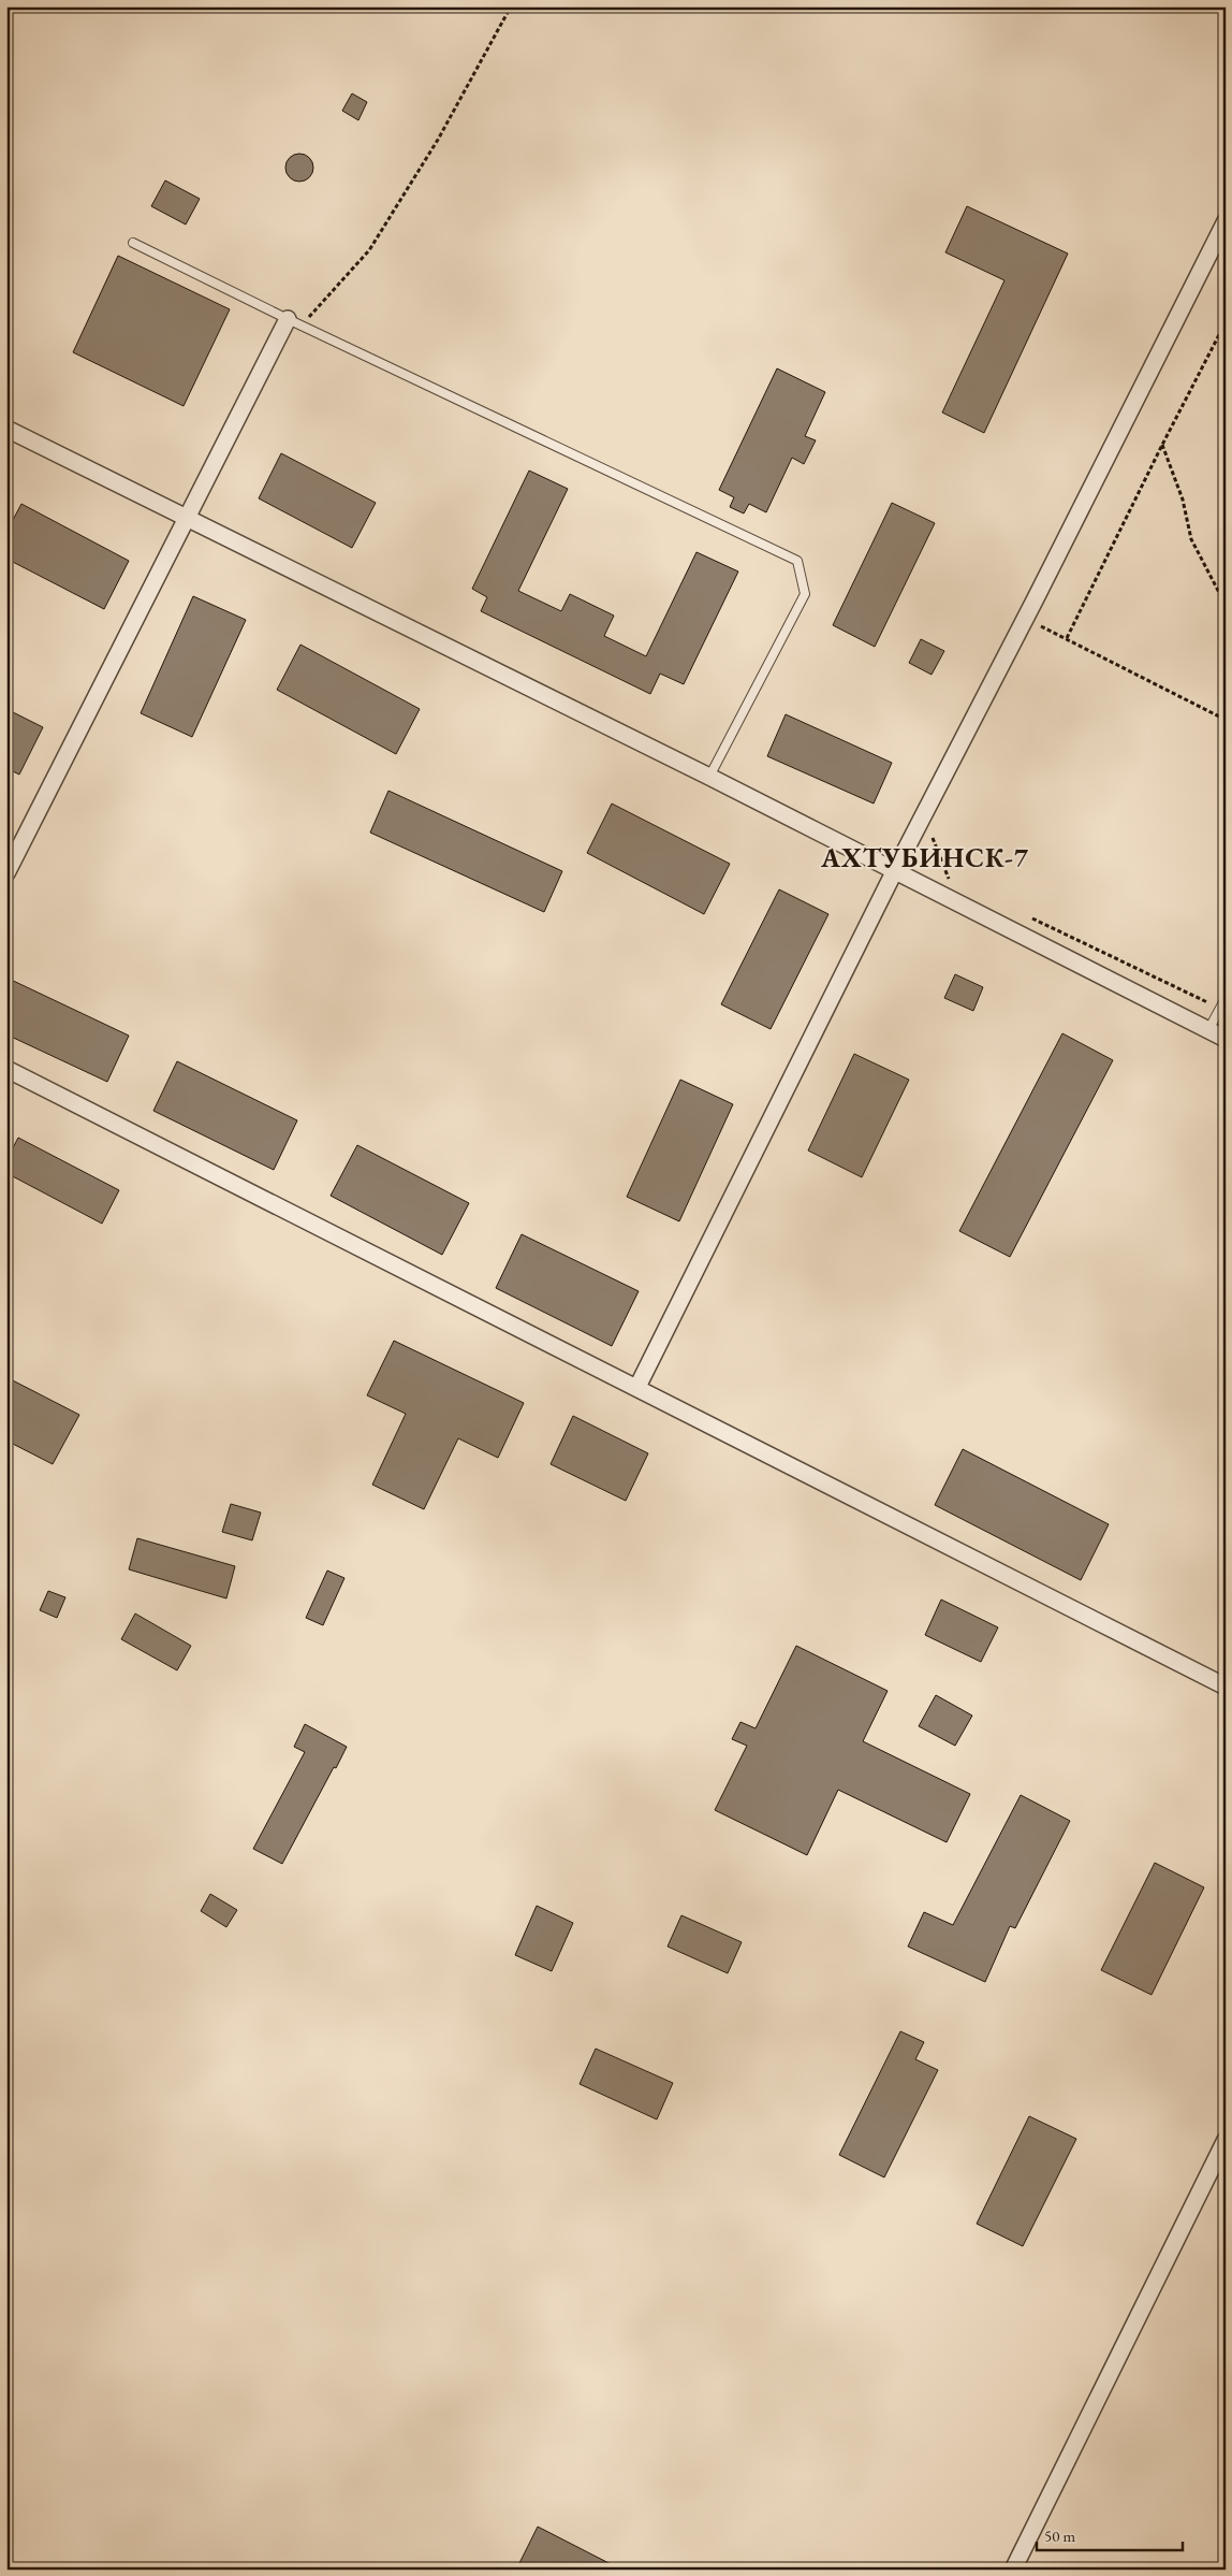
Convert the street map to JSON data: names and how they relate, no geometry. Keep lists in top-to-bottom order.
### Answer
{
  "districts": ["АХТУБИНСК-7"],
  "scale_bar": "50 m"
}
